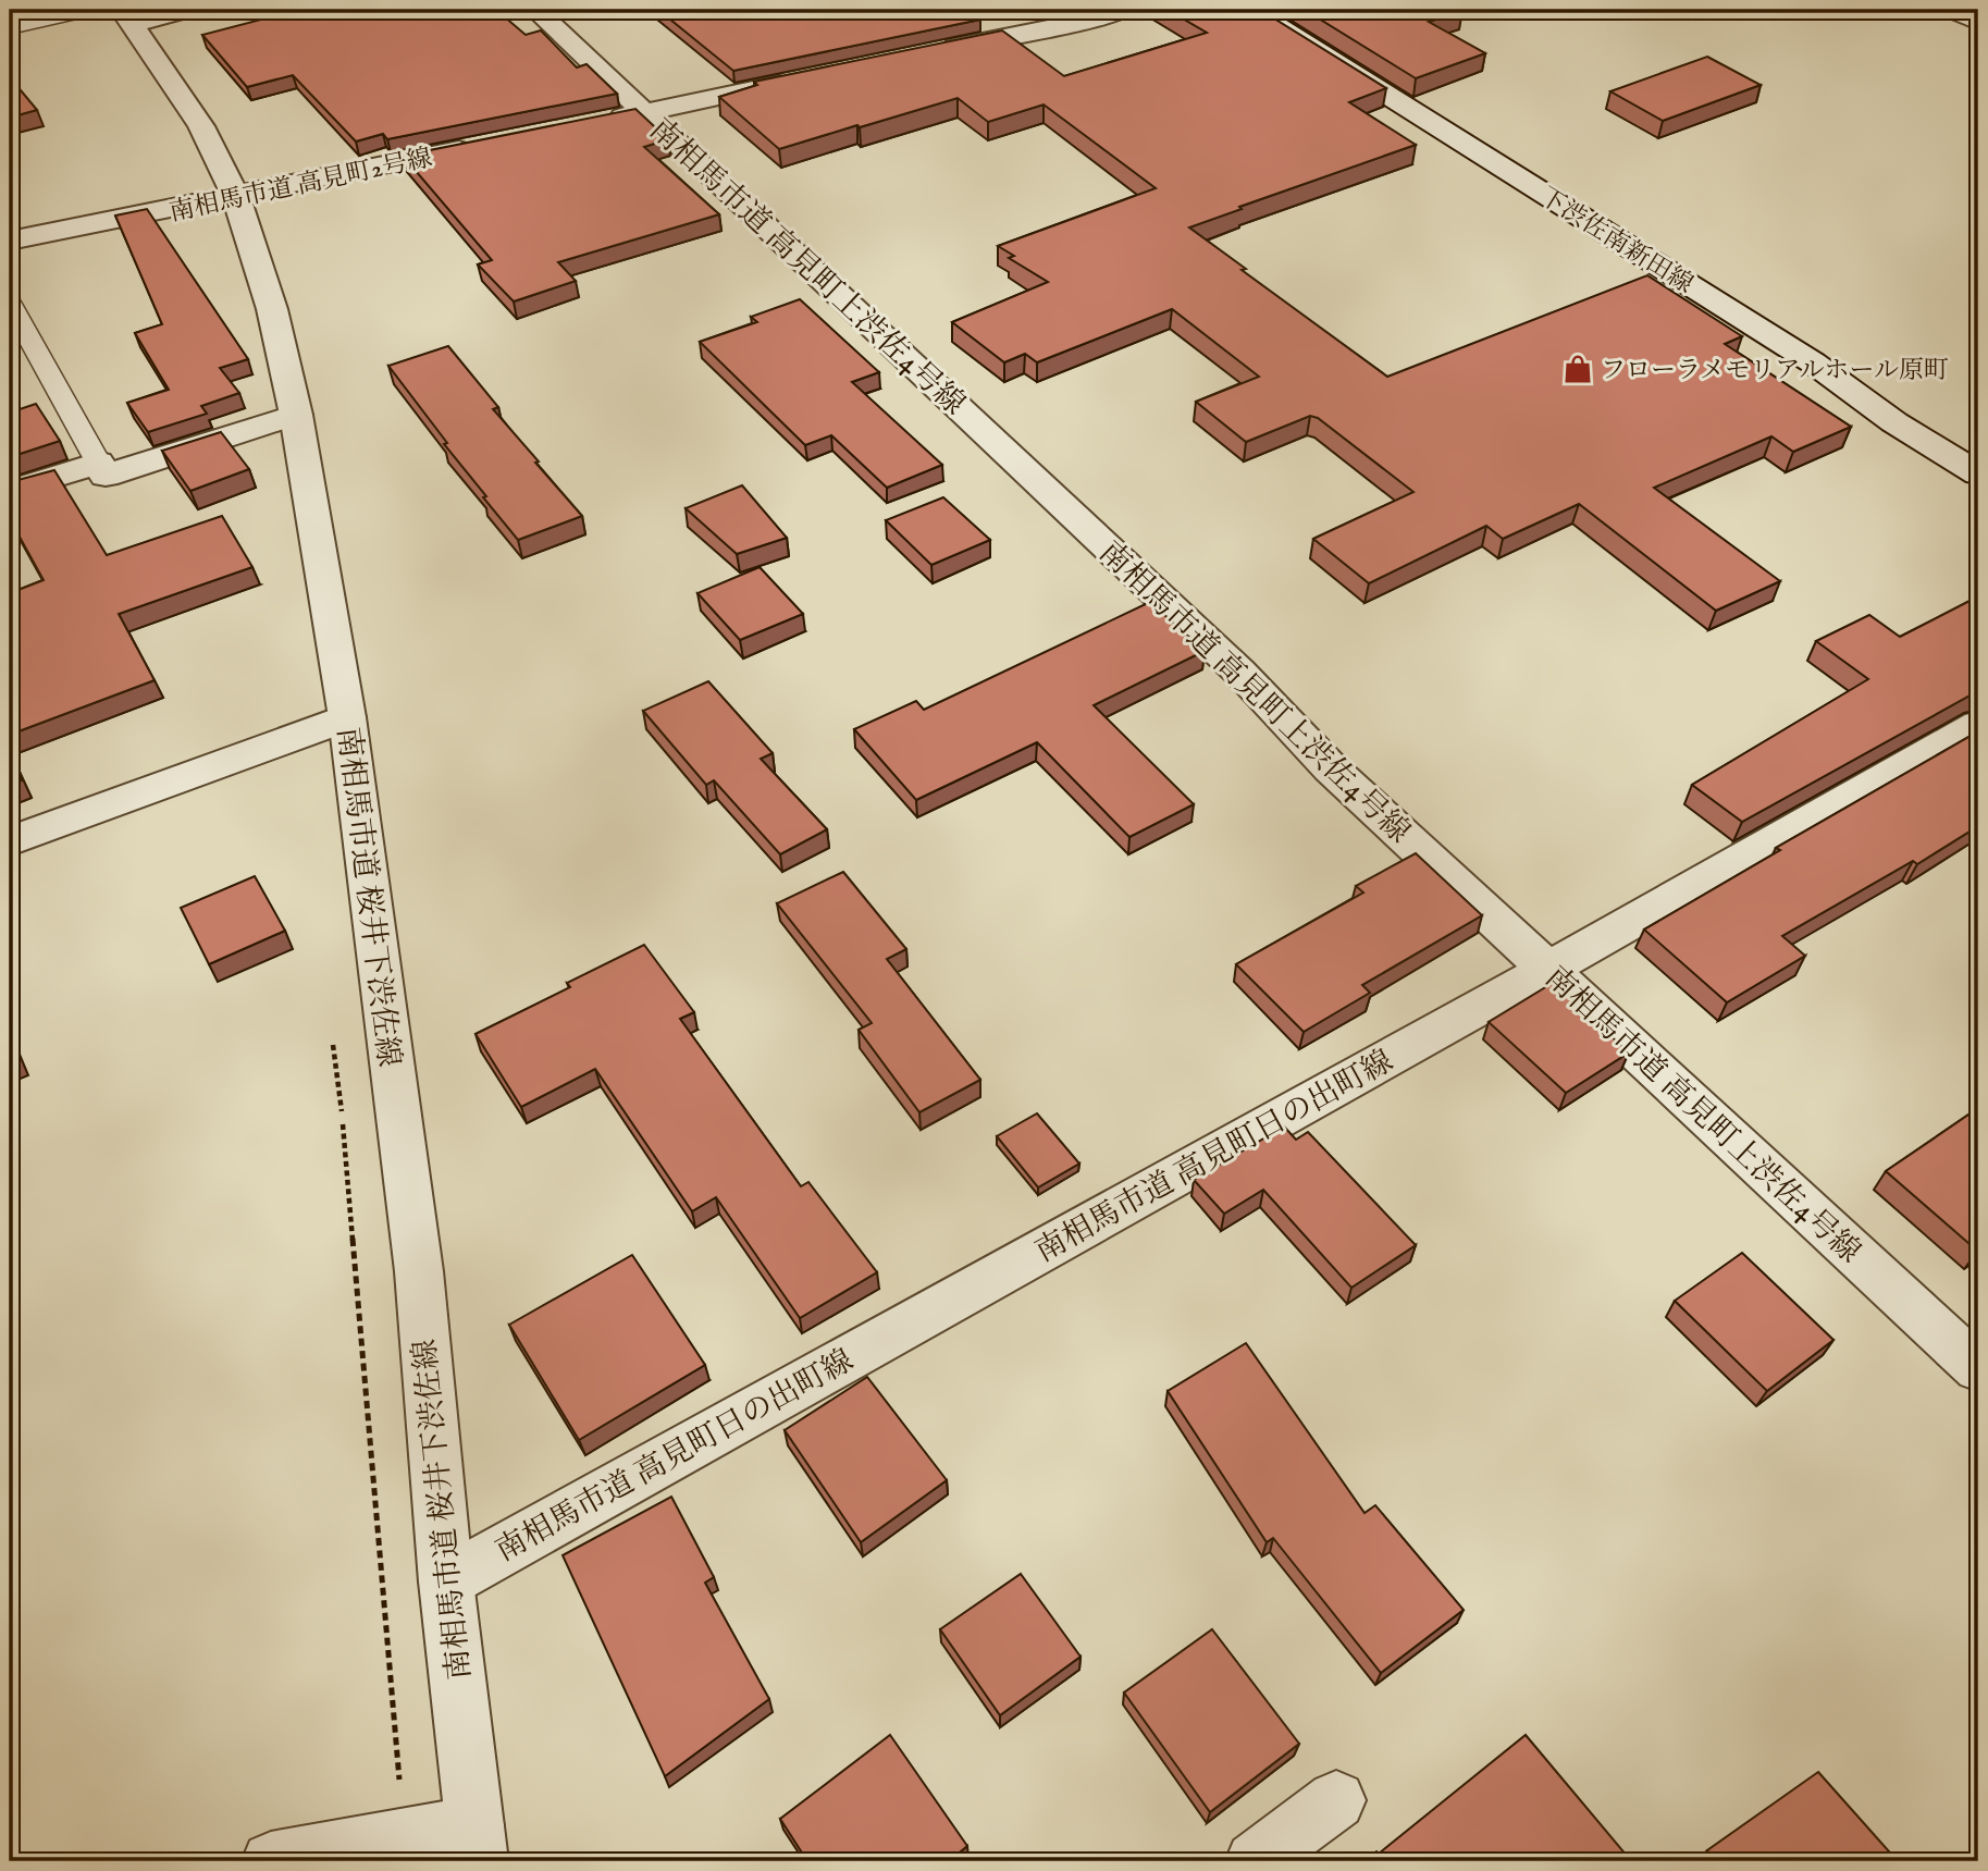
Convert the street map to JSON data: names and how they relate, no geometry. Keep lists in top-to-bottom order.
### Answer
{
  "streets": {
    "street": [
      "南相馬市道 高見町2号線",
      "下渋佐南新田線",
      "南相馬市道 高見町上渋佐4号線",
      "南相馬市道 桜井下渋佐線",
      "南相馬市道 高見町日の出町線"
    ]
  },
  "crossings": [
    ["南相馬市道 高見町2号線", "南相馬市道 桜井下渋佐線"],
    ["南相馬市道 高見町上渋佐4号線", "南相馬市道 高見町日の出町線"],
    ["南相馬市道 桜井下渋佐線", "南相馬市道 高見町日の出町線"]
  ],
  "places": {
    "shop": ["フローラメモリアルホール原町"]
  }
}
